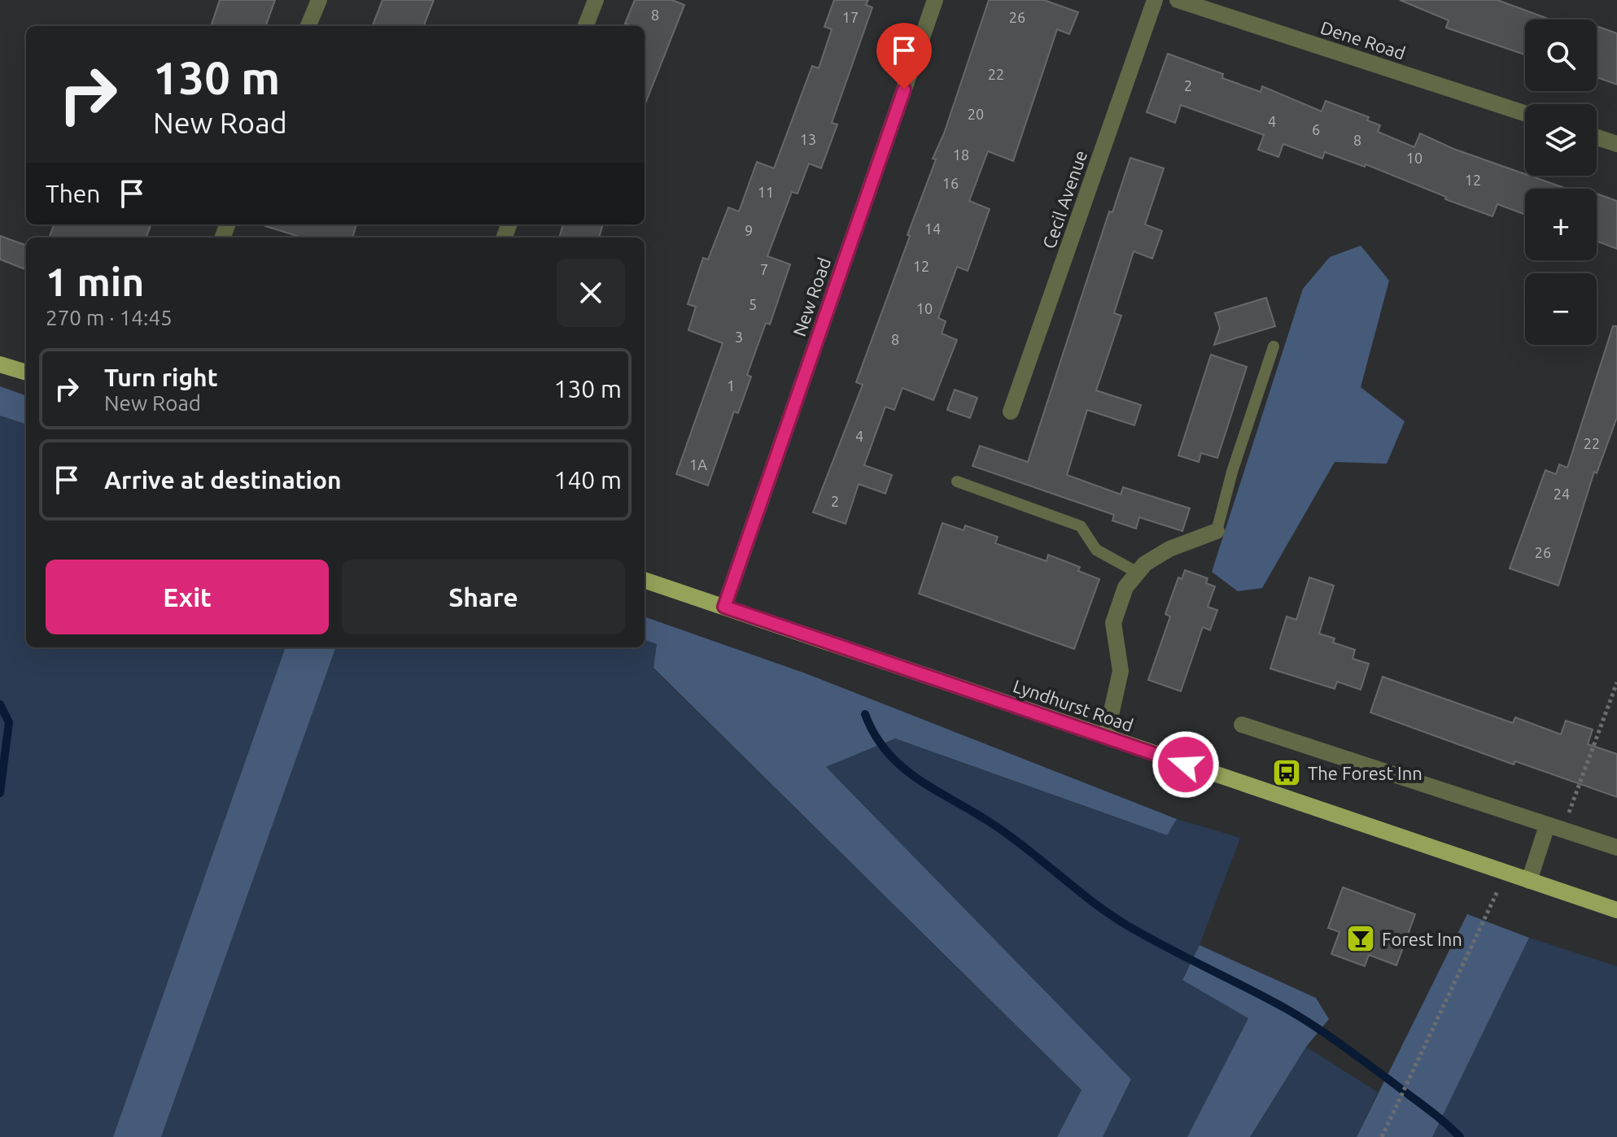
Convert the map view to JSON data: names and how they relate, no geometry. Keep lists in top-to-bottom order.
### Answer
{
  "streets": {
    "main road": ["Lyndhurst Road"],
    "street": ["Dene Road", "Cecil Avenue", "New Road"]
  },
  "crossings": [
    ["New Road", "Lyndhurst Road"]
  ],
  "places": {
    "bus stop": ["The Forest Inn"],
    "bar": ["Forest Inn"]
  },
  "house_numbers": [
    "8",
    "17",
    "26",
    "22",
    "2",
    "20",
    "4",
    "6",
    "13",
    "8",
    "18",
    "10",
    "12",
    "16",
    "11",
    "14",
    "9",
    "12",
    "7",
    "5",
    "10",
    "3",
    "8",
    "1",
    "4",
    "22",
    "1A",
    "24",
    "2",
    "26"
  ],
  "page": {
    "map_buttons": ["+", "−"],
    "turn": ["130 m", "New Road"],
    "then": "Then",
    "heading": ["1 min", "270 m · 14:45"],
    "list": [
      {
        "name": "Turn right",
        "note": "New Road",
        "value": "130 m"
      },
      {
        "name": "Arrive at destination",
        "value": "140 m"
      }
    ],
    "buttons": ["Exit", "Share"]
  }
}
